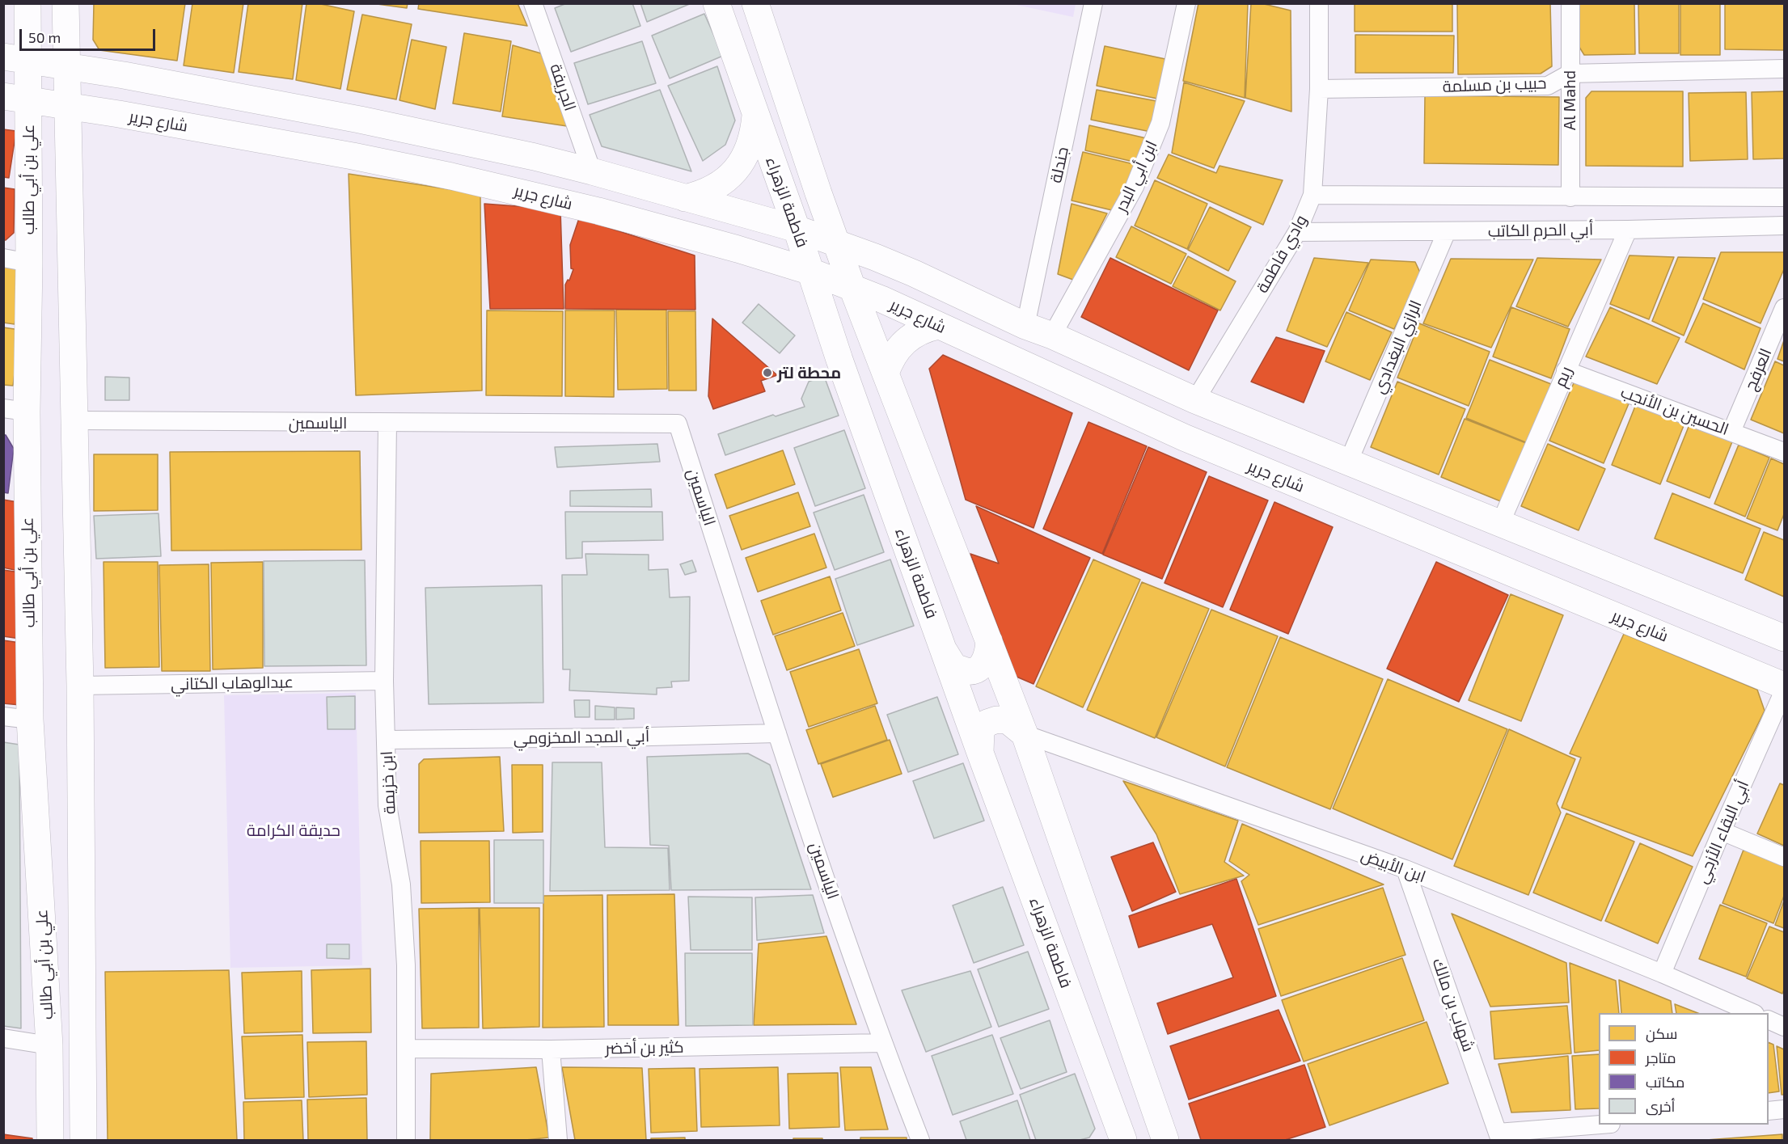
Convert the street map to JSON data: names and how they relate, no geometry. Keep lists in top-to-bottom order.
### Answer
{
  "streets": {
    "main road": ["شارع جرير", "علي بن أبي طالب", "فاطمة الزهراء"],
    "street": [
      "حبيب بن مسلمة",
      "الجريفة",
      "Al Mahd",
      "جندلة",
      "ابن أبي البدر",
      "أبي الحرم الكاتب",
      "وادي فاطمة",
      "الرازي البغدادي",
      "العرفج",
      "ريم",
      "الحسين بن الأنجب",
      "الياسمين",
      "عبدالوهاب الكتاني",
      "أبي المجد المخزومي",
      "ابن خزيمة",
      "أبي البقاء الأزجي",
      "ابن الأبيض",
      "شهاب بن مالك",
      "كثير بن أخضر"
    ]
  },
  "crossings": [
    ["حبيب بن مسلمة", "Al Mahd"],
    ["حبيب بن مسلمة", "وادي فاطمة"],
    ["Al Mahd", "أبي الحرم الكاتب"],
    ["شارع جرير", "علي بن أبي طالب"],
    ["شارع جرير", "فاطمة الزهراء"],
    ["أبي الحرم الكاتب", "وادي فاطمة"],
    ["أبي الحرم الكاتب", "الرازي البغدادي"],
    ["أبي الحرم الكاتب", "ريم"],
    ["العرفج", "الحسين بن الأنجب"],
    ["ريم", "الحسين بن الأنجب"],
    ["الياسمين", "أبي المجد المخزومي"],
    ["الياسمين", "ابن خزيمة"],
    ["الياسمين", "كثير بن أخضر"],
    ["عبدالوهاب الكتاني", "ابن خزيمة"],
    ["أبي المجد المخزومي", "ابن خزيمة"],
    ["ابن خزيمة", "كثير بن أخضر"],
    ["أبي البقاء الأزجي", "ابن الأبيض"],
    ["ابن الأبيض", "شهاب بن مالك"]
  ],
  "parks": ["حديقة الكرامة"],
  "places": ["محطة لتر"],
  "legend": [
    "سكن",
    "متاجر",
    "مكاتب",
    "أخرى"
  ],
  "scale_bar": "50 m"
}
